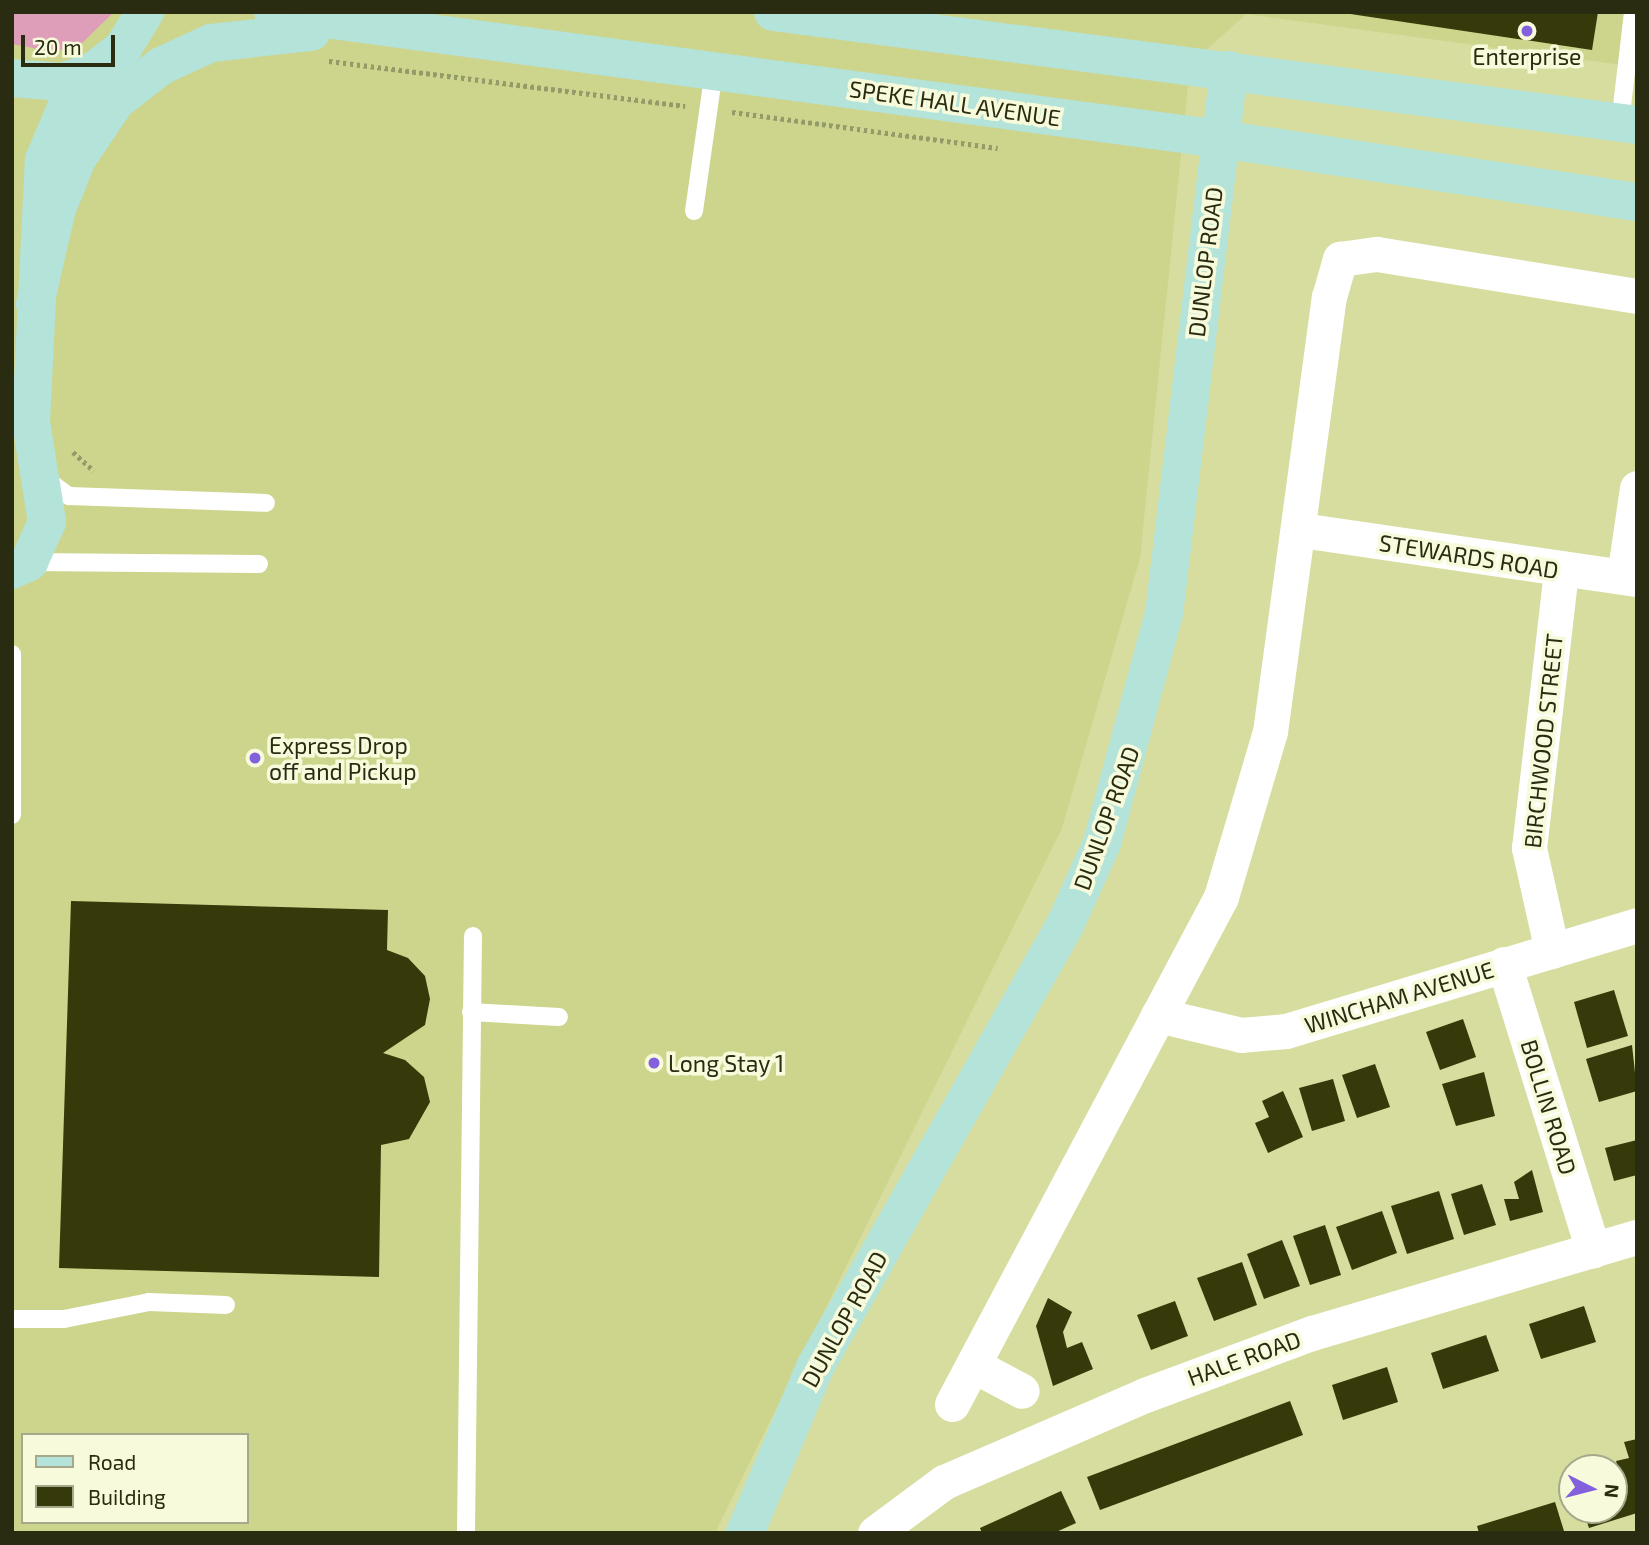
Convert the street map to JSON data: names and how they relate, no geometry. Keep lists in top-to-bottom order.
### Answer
{
  "streets": {
    "street": [
      "SPEKE HALL AVENUE",
      "DUNLOP ROAD",
      "STEWARDS ROAD",
      "BIRCHWOOD STREET",
      "WINCHAM AVENUE",
      "BOLLIN ROAD",
      "HALE ROAD"
    ]
  },
  "crossings": [
    ["SPEKE HALL AVENUE", "DUNLOP ROAD"],
    ["STEWARDS ROAD", "BIRCHWOOD STREET"],
    ["BIRCHWOOD STREET", "WINCHAM AVENUE"],
    ["WINCHAM AVENUE", "BOLLIN ROAD"],
    ["BOLLIN ROAD", "HALE ROAD"]
  ],
  "places": ["Enterprise", "Express Drop off and Pickup", "Long Stay 1"],
  "legend": ["Road", "Building"],
  "scale_bar": "20 m",
  "north": "right"
}
